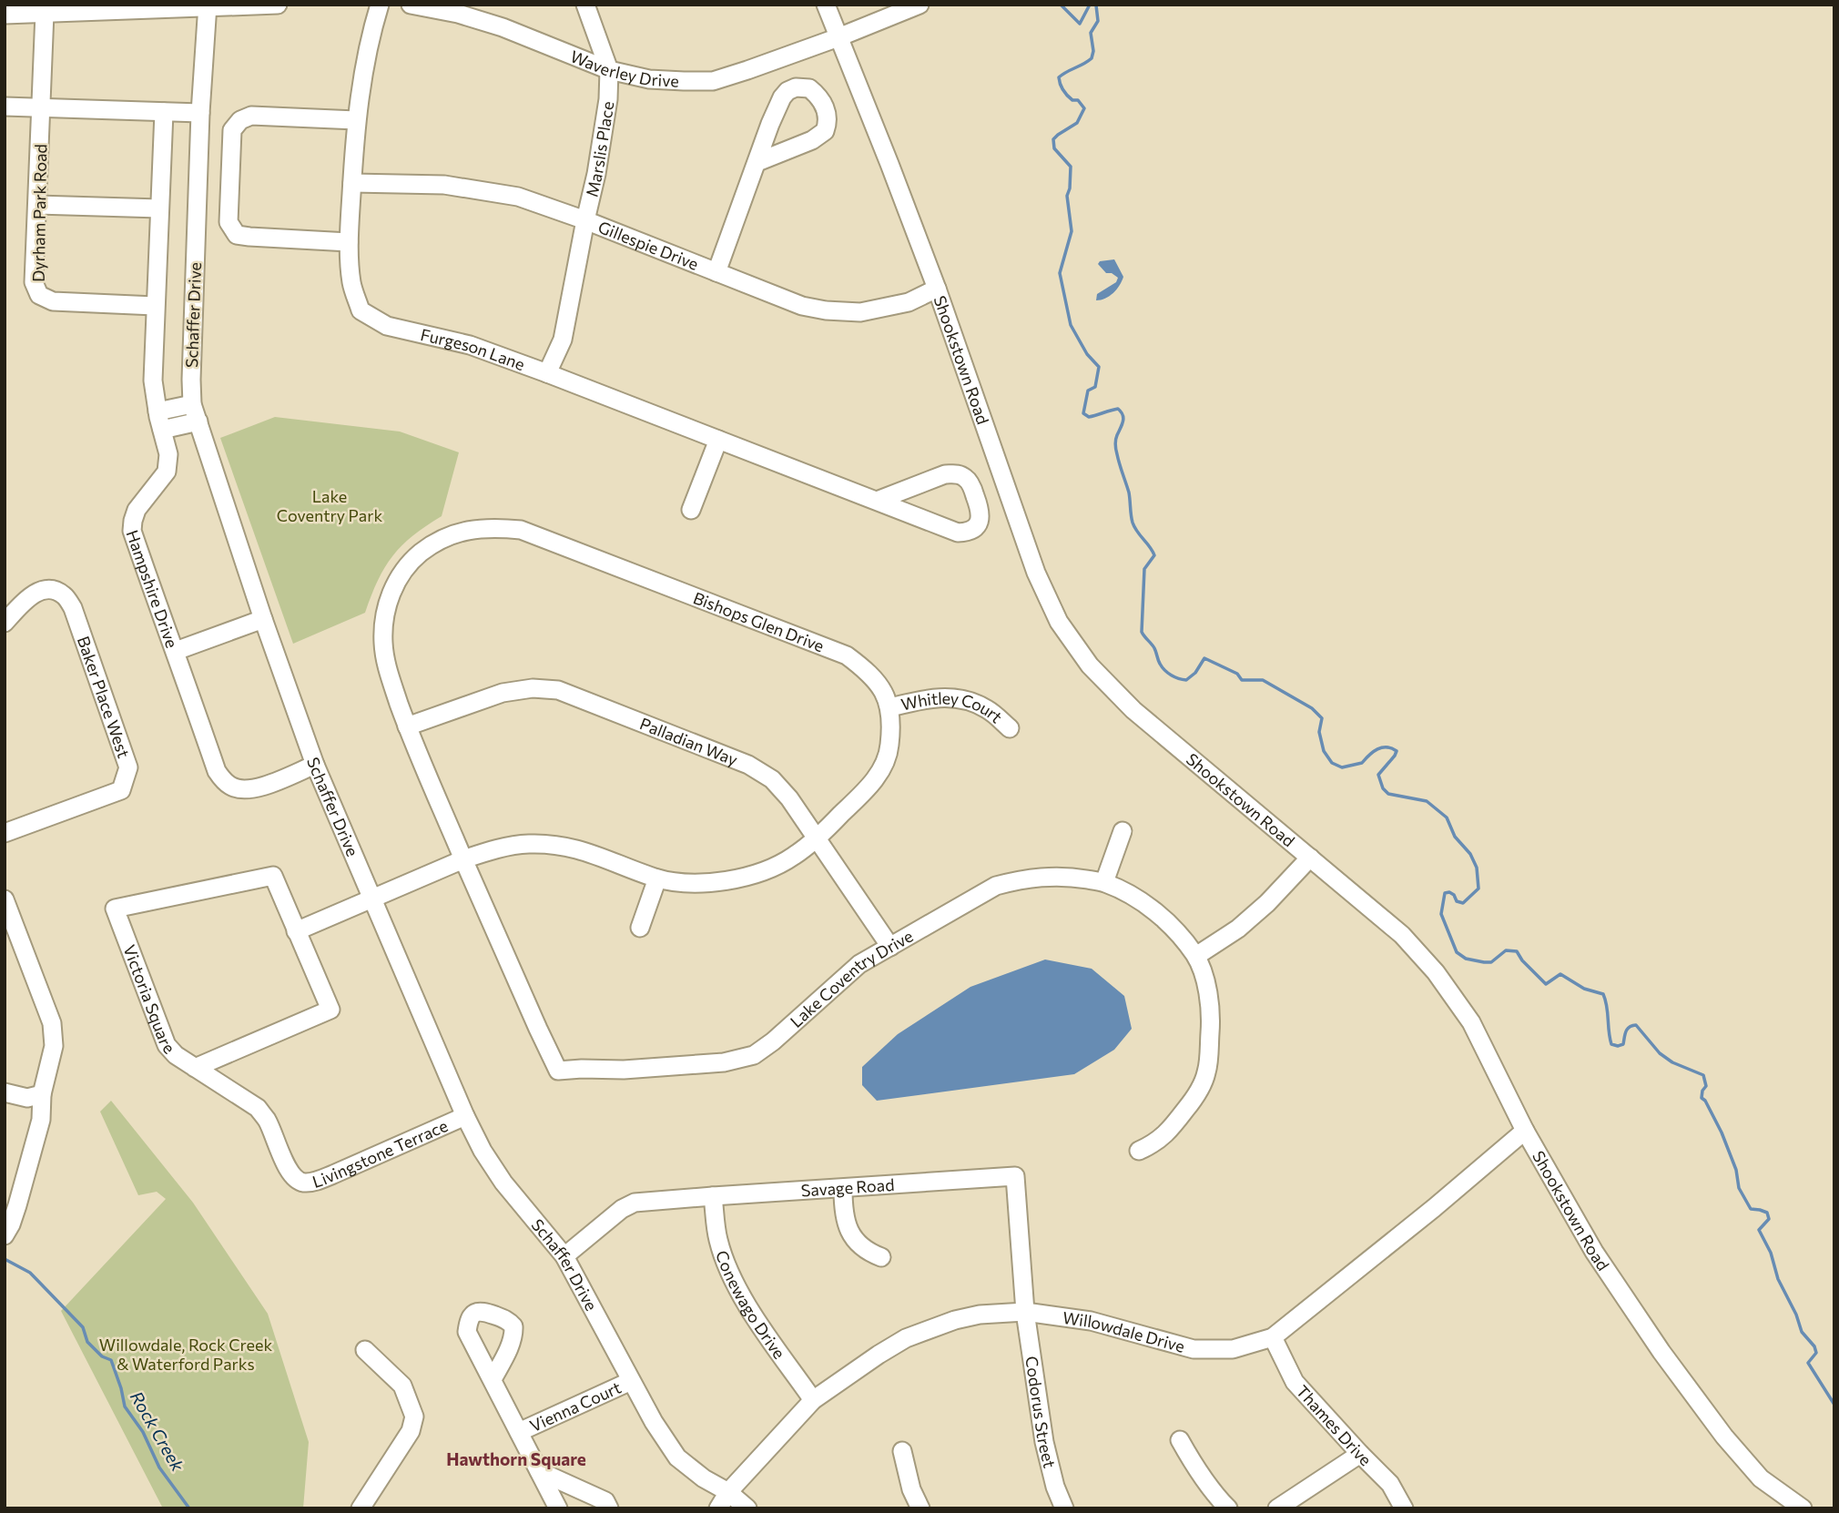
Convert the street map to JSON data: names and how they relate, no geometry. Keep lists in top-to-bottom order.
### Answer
{
  "streets": {
    "street": [
      "Waverley Drive",
      "Marslis Place",
      "Dyrham Park Road",
      "Gillespie Drive",
      "Schaffer Drive",
      "Furgeson Lane",
      "Shookstown Road",
      "Hampshire Drive",
      "Bishops Glen Drive",
      "Baker Place West",
      "Whitley Court",
      "Palladian Way",
      "Lake Coventry Drive",
      "Victoria Square",
      "Livingstone Terrace",
      "Savage Road",
      "Conewago Drive",
      "Willowdale Drive",
      "Vienna Court",
      "Codorus Street",
      "Thames Drive"
    ]
  },
  "crossings": [
    ["Waverley Drive", "Marslis Place"],
    ["Waverley Drive", "Shookstown Road"],
    ["Marslis Place", "Gillespie Drive"],
    ["Marslis Place", "Furgeson Lane"],
    ["Dyrham Park Road", "Hampshire Drive"],
    ["Gillespie Drive", "Furgeson Lane"],
    ["Gillespie Drive", "Shookstown Road"],
    ["Schaffer Drive", "Hampshire Drive"],
    ["Schaffer Drive", "Livingstone Terrace"],
    ["Schaffer Drive", "Savage Road"],
    ["Schaffer Drive", "Willowdale Drive"],
    ["Schaffer Drive", "Vienna Court"],
    ["Shookstown Road", "Willowdale Drive"],
    ["Bishops Glen Drive", "Whitley Court"],
    ["Bishops Glen Drive", "Palladian Way"],
    ["Bishops Glen Drive", "Lake Coventry Drive"],
    ["Palladian Way", "Lake Coventry Drive"],
    ["Victoria Square", "Livingstone Terrace"],
    ["Savage Road", "Conewago Drive"],
    ["Savage Road", "Willowdale Drive"],
    ["Savage Road", "Codorus Street"],
    ["Conewago Drive", "Willowdale Drive"],
    ["Willowdale Drive", "Codorus Street"],
    ["Willowdale Drive", "Thames Drive"]
  ],
  "districts": ["Hawthorn Square"],
  "water": ["Rock Creek"],
  "parks": ["Lake Coventry Park", "Willowdale, Rock Creek & Waterford Parks"]
}
